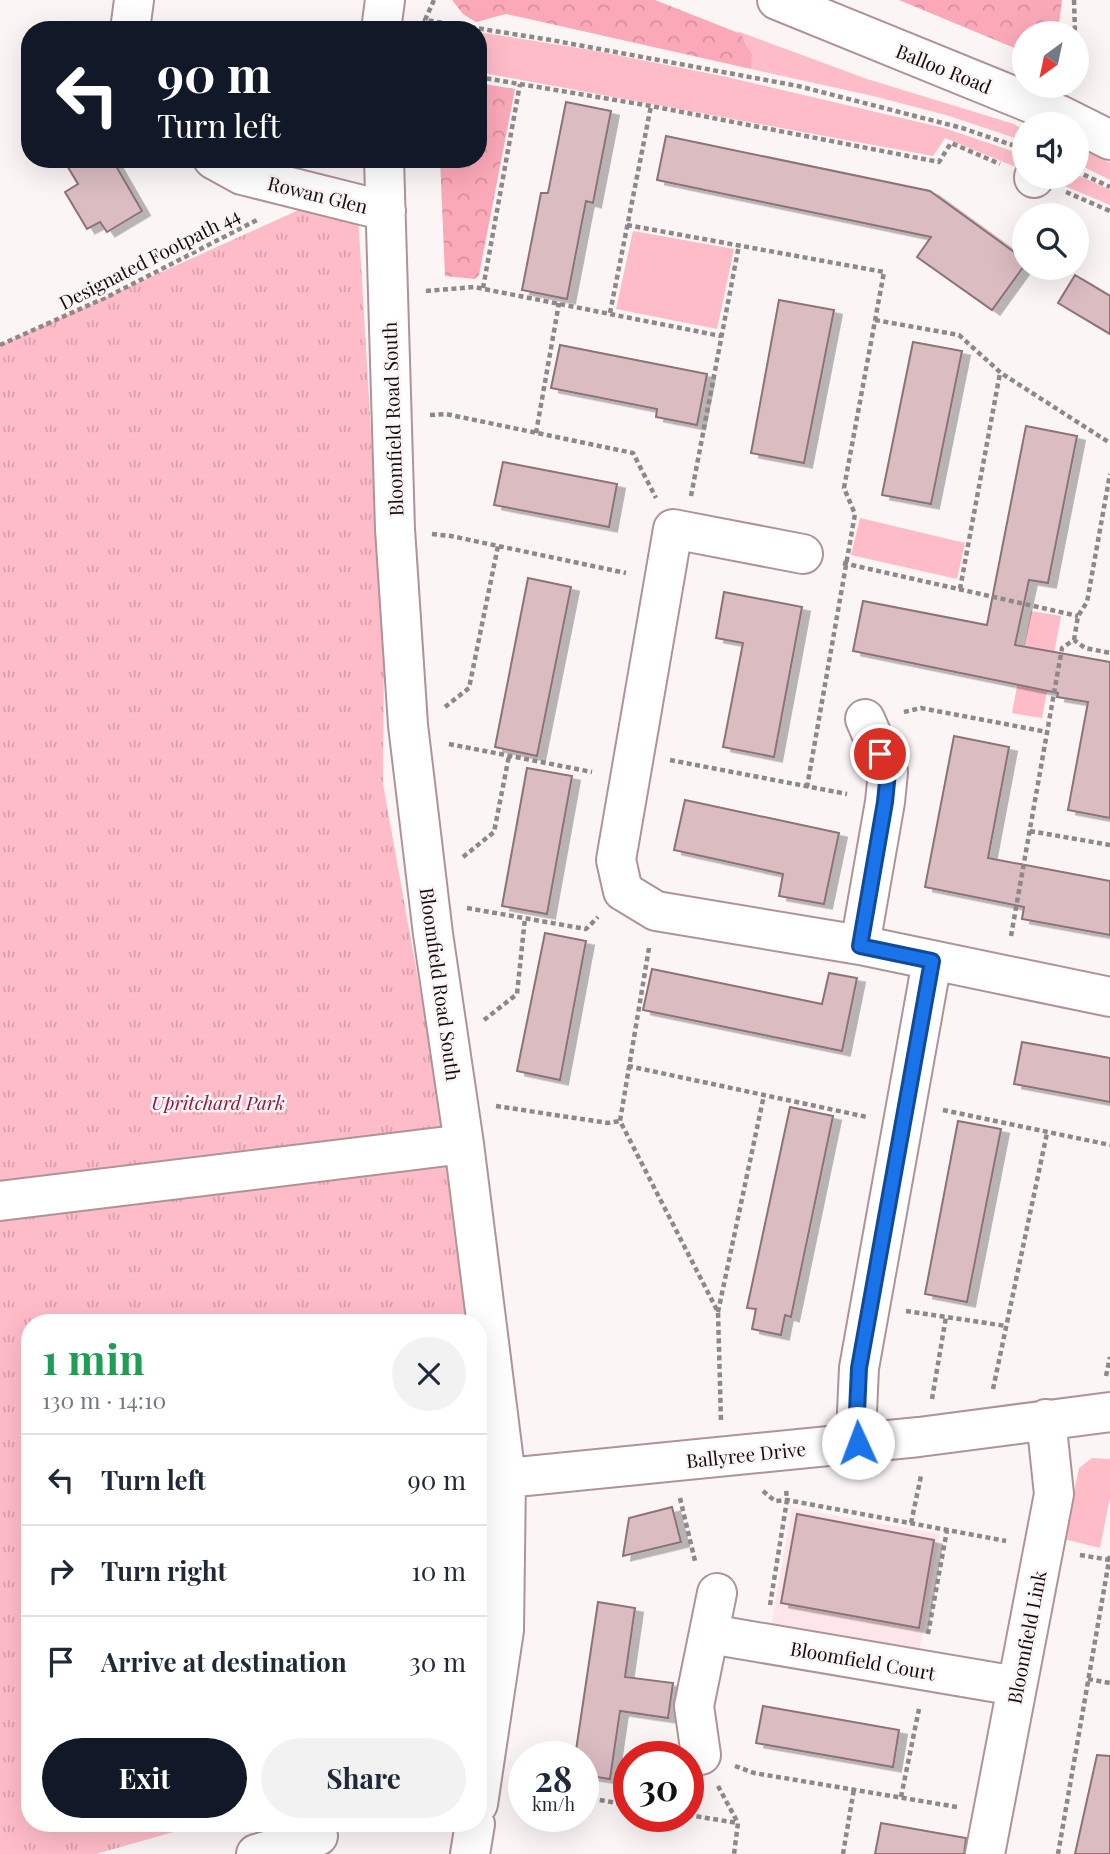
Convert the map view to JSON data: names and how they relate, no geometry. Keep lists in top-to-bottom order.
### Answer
{
  "streets": {
    "street": [
      "Balloo Road",
      "Rowan Glen",
      "Bloomfield Road South",
      "Ballyree Drive",
      "Bloomfield Link",
      "Bloomfield Court"
    ],
    "path": ["Designated Footpath 44"]
  },
  "crossings": [
    ["Rowan Glen", "Designated Footpath 44"],
    ["Rowan Glen", "Bloomfield Road South"],
    ["Bloomfield Road South", "Ballyree Drive"],
    ["Ballyree Drive", "Bloomfield Link"],
    ["Bloomfield Link", "Bloomfield Court"]
  ],
  "parks": ["Upritchard Park"],
  "north": "bottom left",
  "page": {
    "turn": ["90 m", "Turn left"],
    "heading": ["1 min", "130 m · 14:10"],
    "list": [
      {
        "name": "Turn left",
        "value": "90 m"
      },
      {
        "name": "Turn right",
        "value": "10 m"
      },
      {
        "name": "Arrive at destination",
        "value": "30 m"
      }
    ],
    "buttons": ["Exit", "Share"],
    "speed": "28 km/h",
    "limit": "30"
  }
}
